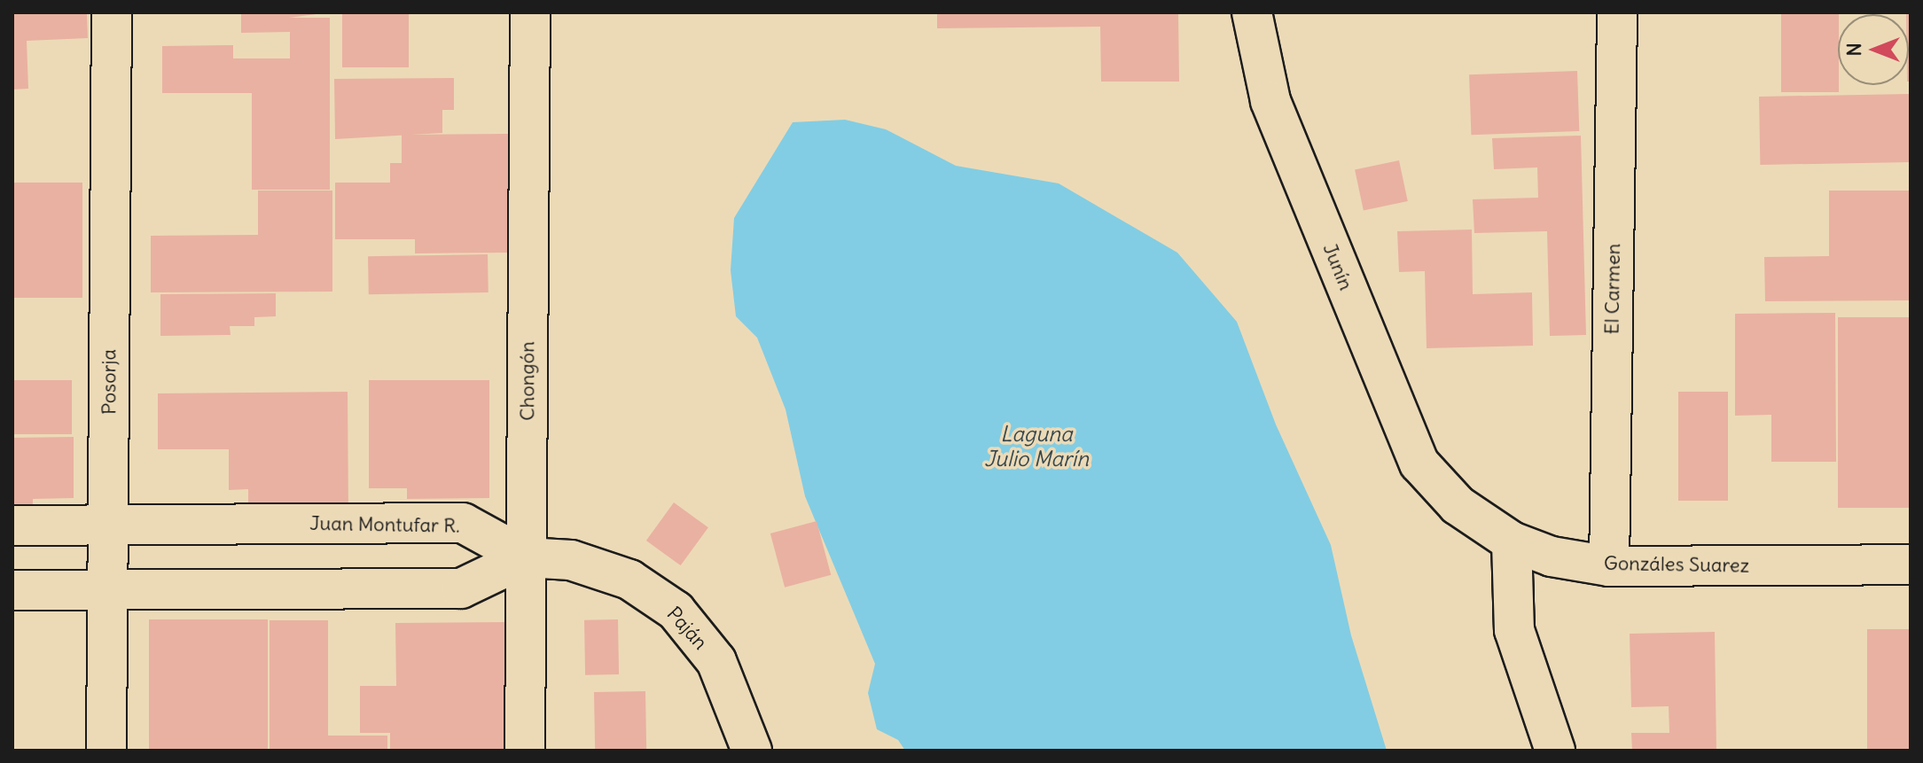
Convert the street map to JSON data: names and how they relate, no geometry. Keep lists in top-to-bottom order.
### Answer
{
  "streets": {
    "street": [
      "Junín",
      "El Carmen",
      "Chongón",
      "Posorja",
      "Juan Montufar R.",
      "Gonzáles Suarez",
      "Paján"
    ]
  },
  "crossings": [
    ["Junín", "Gonzáles Suarez"],
    ["El Carmen", "Gonzáles Suarez"],
    ["Chongón", "Juan Montufar R."],
    ["Chongón", "Paján"],
    ["Posorja", "Juan Montufar R."],
    ["Juan Montufar R.", "Paján"]
  ],
  "water": ["Laguna Julio Marín"],
  "north": "left"
}
